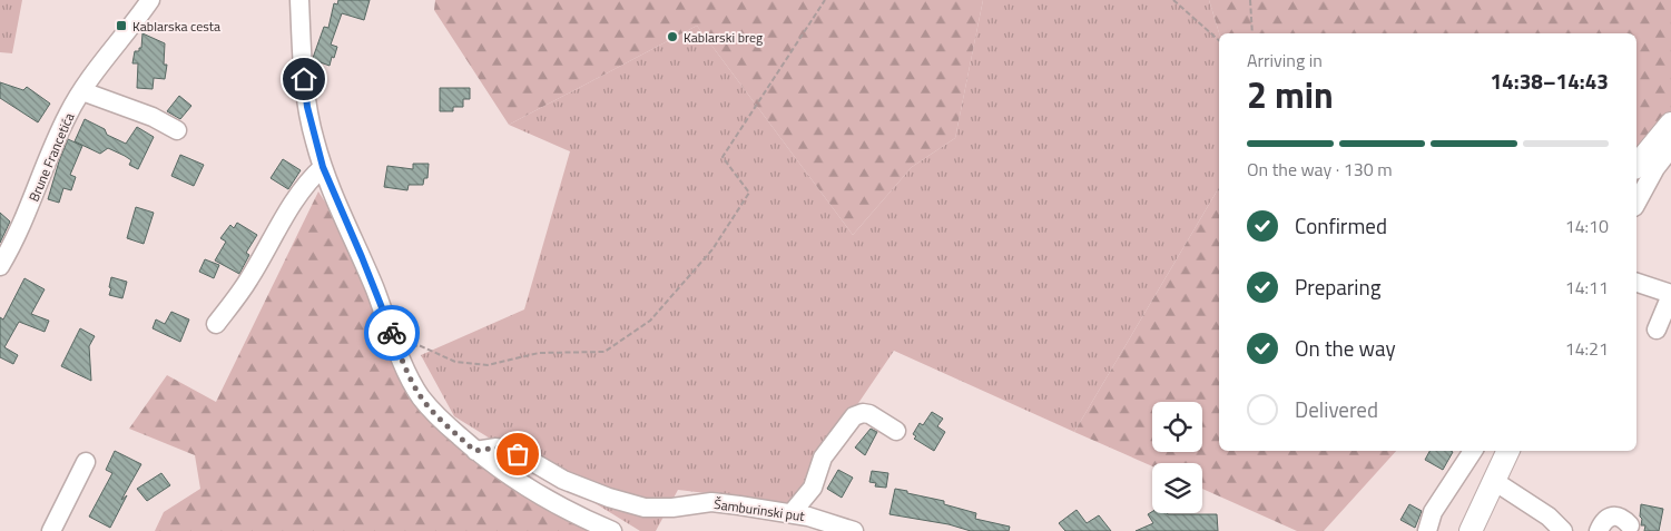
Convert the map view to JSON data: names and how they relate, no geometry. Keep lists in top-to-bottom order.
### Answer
{
  "streets": {
    "street": ["Brune Francetića", "Šamburinski put"]
  },
  "places": {
    "transit": ["Kablarska cesta"],
    "other": ["Kablarski breg"]
  },
  "page": {
    "heading": ["2 min", "Arriving in", "14:38–14:43"],
    "bar": "On the way · 130 m",
    "list": [
      ["Confirmed", "14:10"],
      ["Preparing", "14:11"],
      ["On the way", "14:21"],
      "Delivered"
    ]
  }
}
